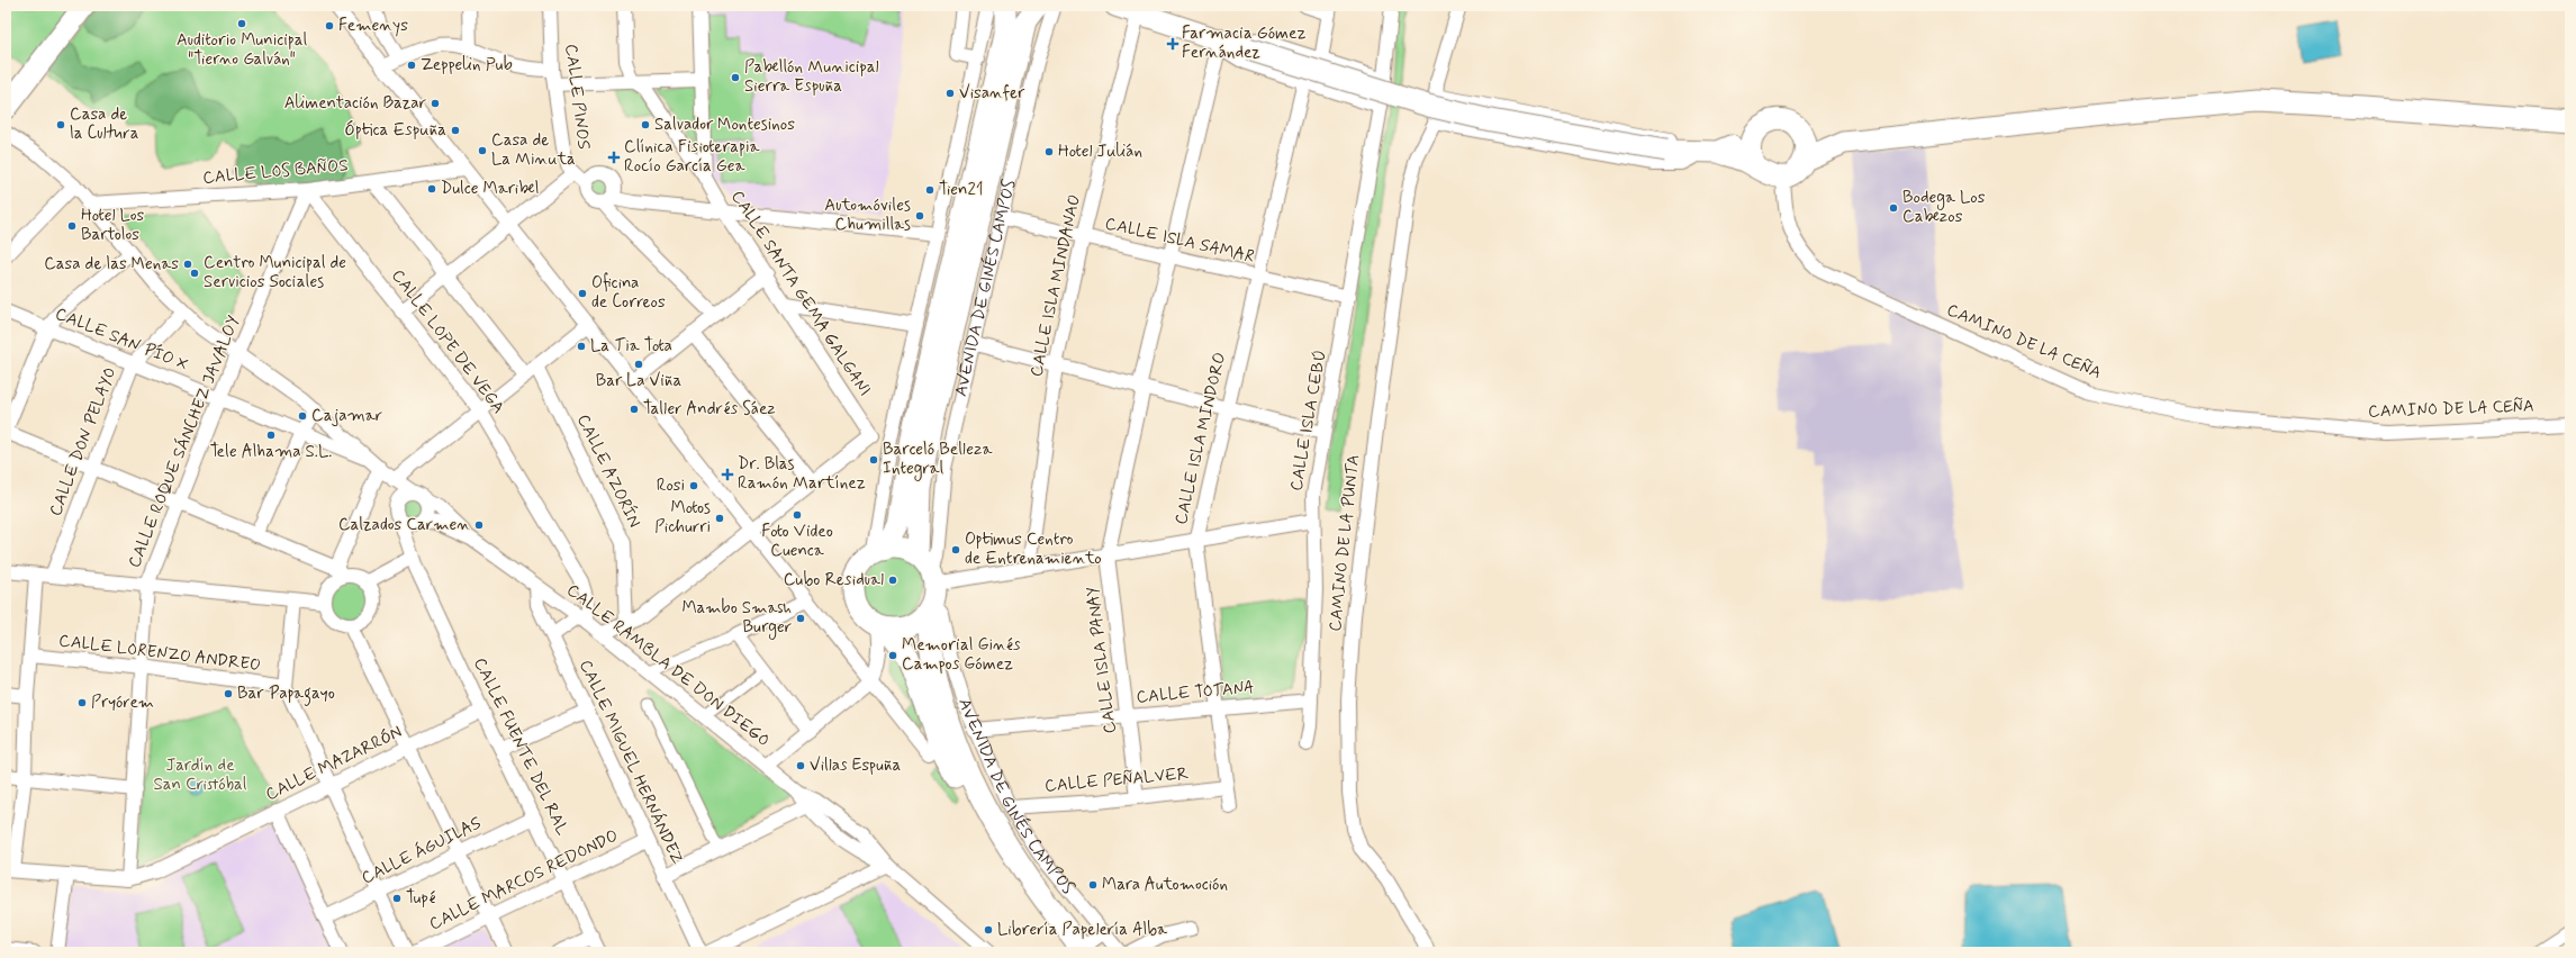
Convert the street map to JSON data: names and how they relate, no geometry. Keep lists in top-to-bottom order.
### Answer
{
  "streets": {
    "main road": ["AVENIDA DE GINÉS CAMPOS"],
    "street": [
      "CALLE PINOS",
      "CALLE LOS BAÑOS",
      "CALLE ISLA SAMAR",
      "CALLE ISLA MINDANAO",
      "CALLE SANTA GEMA GALGANI",
      "CALLE SAN PÍO X",
      "CALLE LOPE DE VEGA",
      "CAMINO DE LA CEÑA",
      "CALLE ISLA CEBÚ",
      "CALLE ISLA MINDORO",
      "CALLE DON PELAYO",
      "CALLE ROQUE SÁNCHEZ JAVALOY",
      "CALLE AZORÍN",
      "CAMINO DE LA PUNTA",
      "CALLE LORENZO ANDREO",
      "CALLE ISLA PANAY",
      "CALLE RAMBLA DE DON DIEGO",
      "CALLE TOTANA",
      "CALLE FUENTE DEL RAL",
      "CALLE MIGUEL HERNÁNDEZ",
      "CALLE MAZARRÓN",
      "CALLE PEÑALVER",
      "CALLE ÁGUILAS",
      "CALLE MARCOS REDONDO"
    ]
  },
  "crossings": [
    ["CALLE LOS BAÑOS", "CALLE LOPE DE VEGA"],
    ["CALLE LOS BAÑOS", "CALLE ROQUE SÁNCHEZ JAVALOY"],
    ["CALLE ISLA SAMAR", "CALLE ISLA MINDANAO"],
    ["CALLE ISLA SAMAR", "AVENIDA DE GINÉS CAMPOS"],
    ["CALLE ISLA SAMAR", "CALLE ISLA CEBÚ"],
    ["CALLE ISLA SAMAR", "CALLE ISLA MINDORO"],
    ["CALLE ISLA SAMAR", "CALLE ISLA PANAY"],
    ["AVENIDA DE GINÉS CAMPOS", "CALLE TOTANA"],
    ["AVENIDA DE GINÉS CAMPOS", "CALLE PEÑALVER"],
    ["CALLE SAN PÍO X", "CALLE DON PELAYO"],
    ["CALLE SAN PÍO X", "CALLE ROQUE SÁNCHEZ JAVALOY"],
    ["CALLE LOPE DE VEGA", "CALLE ROQUE SÁNCHEZ JAVALOY"],
    ["CALLE LOPE DE VEGA", "CALLE RAMBLA DE DON DIEGO"],
    ["CALLE ISLA CEBÚ", "CALLE TOTANA"],
    ["CALLE ISLA MINDORO", "CALLE TOTANA"],
    ["CALLE ISLA MINDORO", "CALLE PEÑALVER"],
    ["CALLE ROQUE SÁNCHEZ JAVALOY", "CALLE LORENZO ANDREO"],
    ["CALLE ROQUE SÁNCHEZ JAVALOY", "CALLE MAZARRÓN"],
    ["CALLE ISLA PANAY", "CALLE TOTANA"],
    ["CALLE ISLA PANAY", "CALLE PEÑALVER"],
    ["CALLE RAMBLA DE DON DIEGO", "CALLE MIGUEL HERNÁNDEZ"],
    ["CALLE FUENTE DEL RAL", "CALLE MAZARRÓN"],
    ["CALLE FUENTE DEL RAL", "CALLE ÁGUILAS"],
    ["CALLE FUENTE DEL RAL", "CALLE MARCOS REDONDO"],
    ["CALLE MIGUEL HERNÁNDEZ", "CALLE MARCOS REDONDO"]
  ],
  "parks": ["Jardín de San Cristóbal"],
  "places": {
    "other": [
      "Auditorio Municipal \"Tierno Galván\"",
      "Femenys",
      "Zeppelin Pub",
      "Pabellón Municipal Sierra Espuña",
      "Visanfer",
      "Alimentación Bazar",
      "Casa de la Cultura",
      "Salvador Montesinos",
      "Óptica Espuña",
      "Casa de La Minuta",
      "Hotel Julián",
      "Dulce Maribel",
      "Tien21",
      "Bodega Los Cabezos",
      "Automóviles Chumillas",
      "Hotel Los Bartolos",
      "Casa de las Menas",
      "Centro Municipal de Servicios Sociales",
      "Oficina de Correos",
      "La Tia Tota",
      "Bar La Viña",
      "Taller Andrés Sáez",
      "Cajamar",
      "Tele Alhama S.L.",
      "Barceló Belleza Integral",
      "Rosi",
      "Foto Video Cuenca",
      "Motos Pichurri",
      "Calzados Carmen",
      "Optimus Centro de Entrenamiento",
      "Cubo Residual",
      "Mambo Smash Burger",
      "Memorial Ginés Campos Gómez",
      "Bar Papagayo",
      "Pryórem",
      "Villas Espuña",
      "Mara Automoción",
      "Tupé",
      "Librería Papelería Alba"
    ],
    "health": ["Farmacia Gómez Fernández", "Clínica Fisioterapia Rocío García Gea", "Dr. Blas Ramón Martínez"]
  }
}
